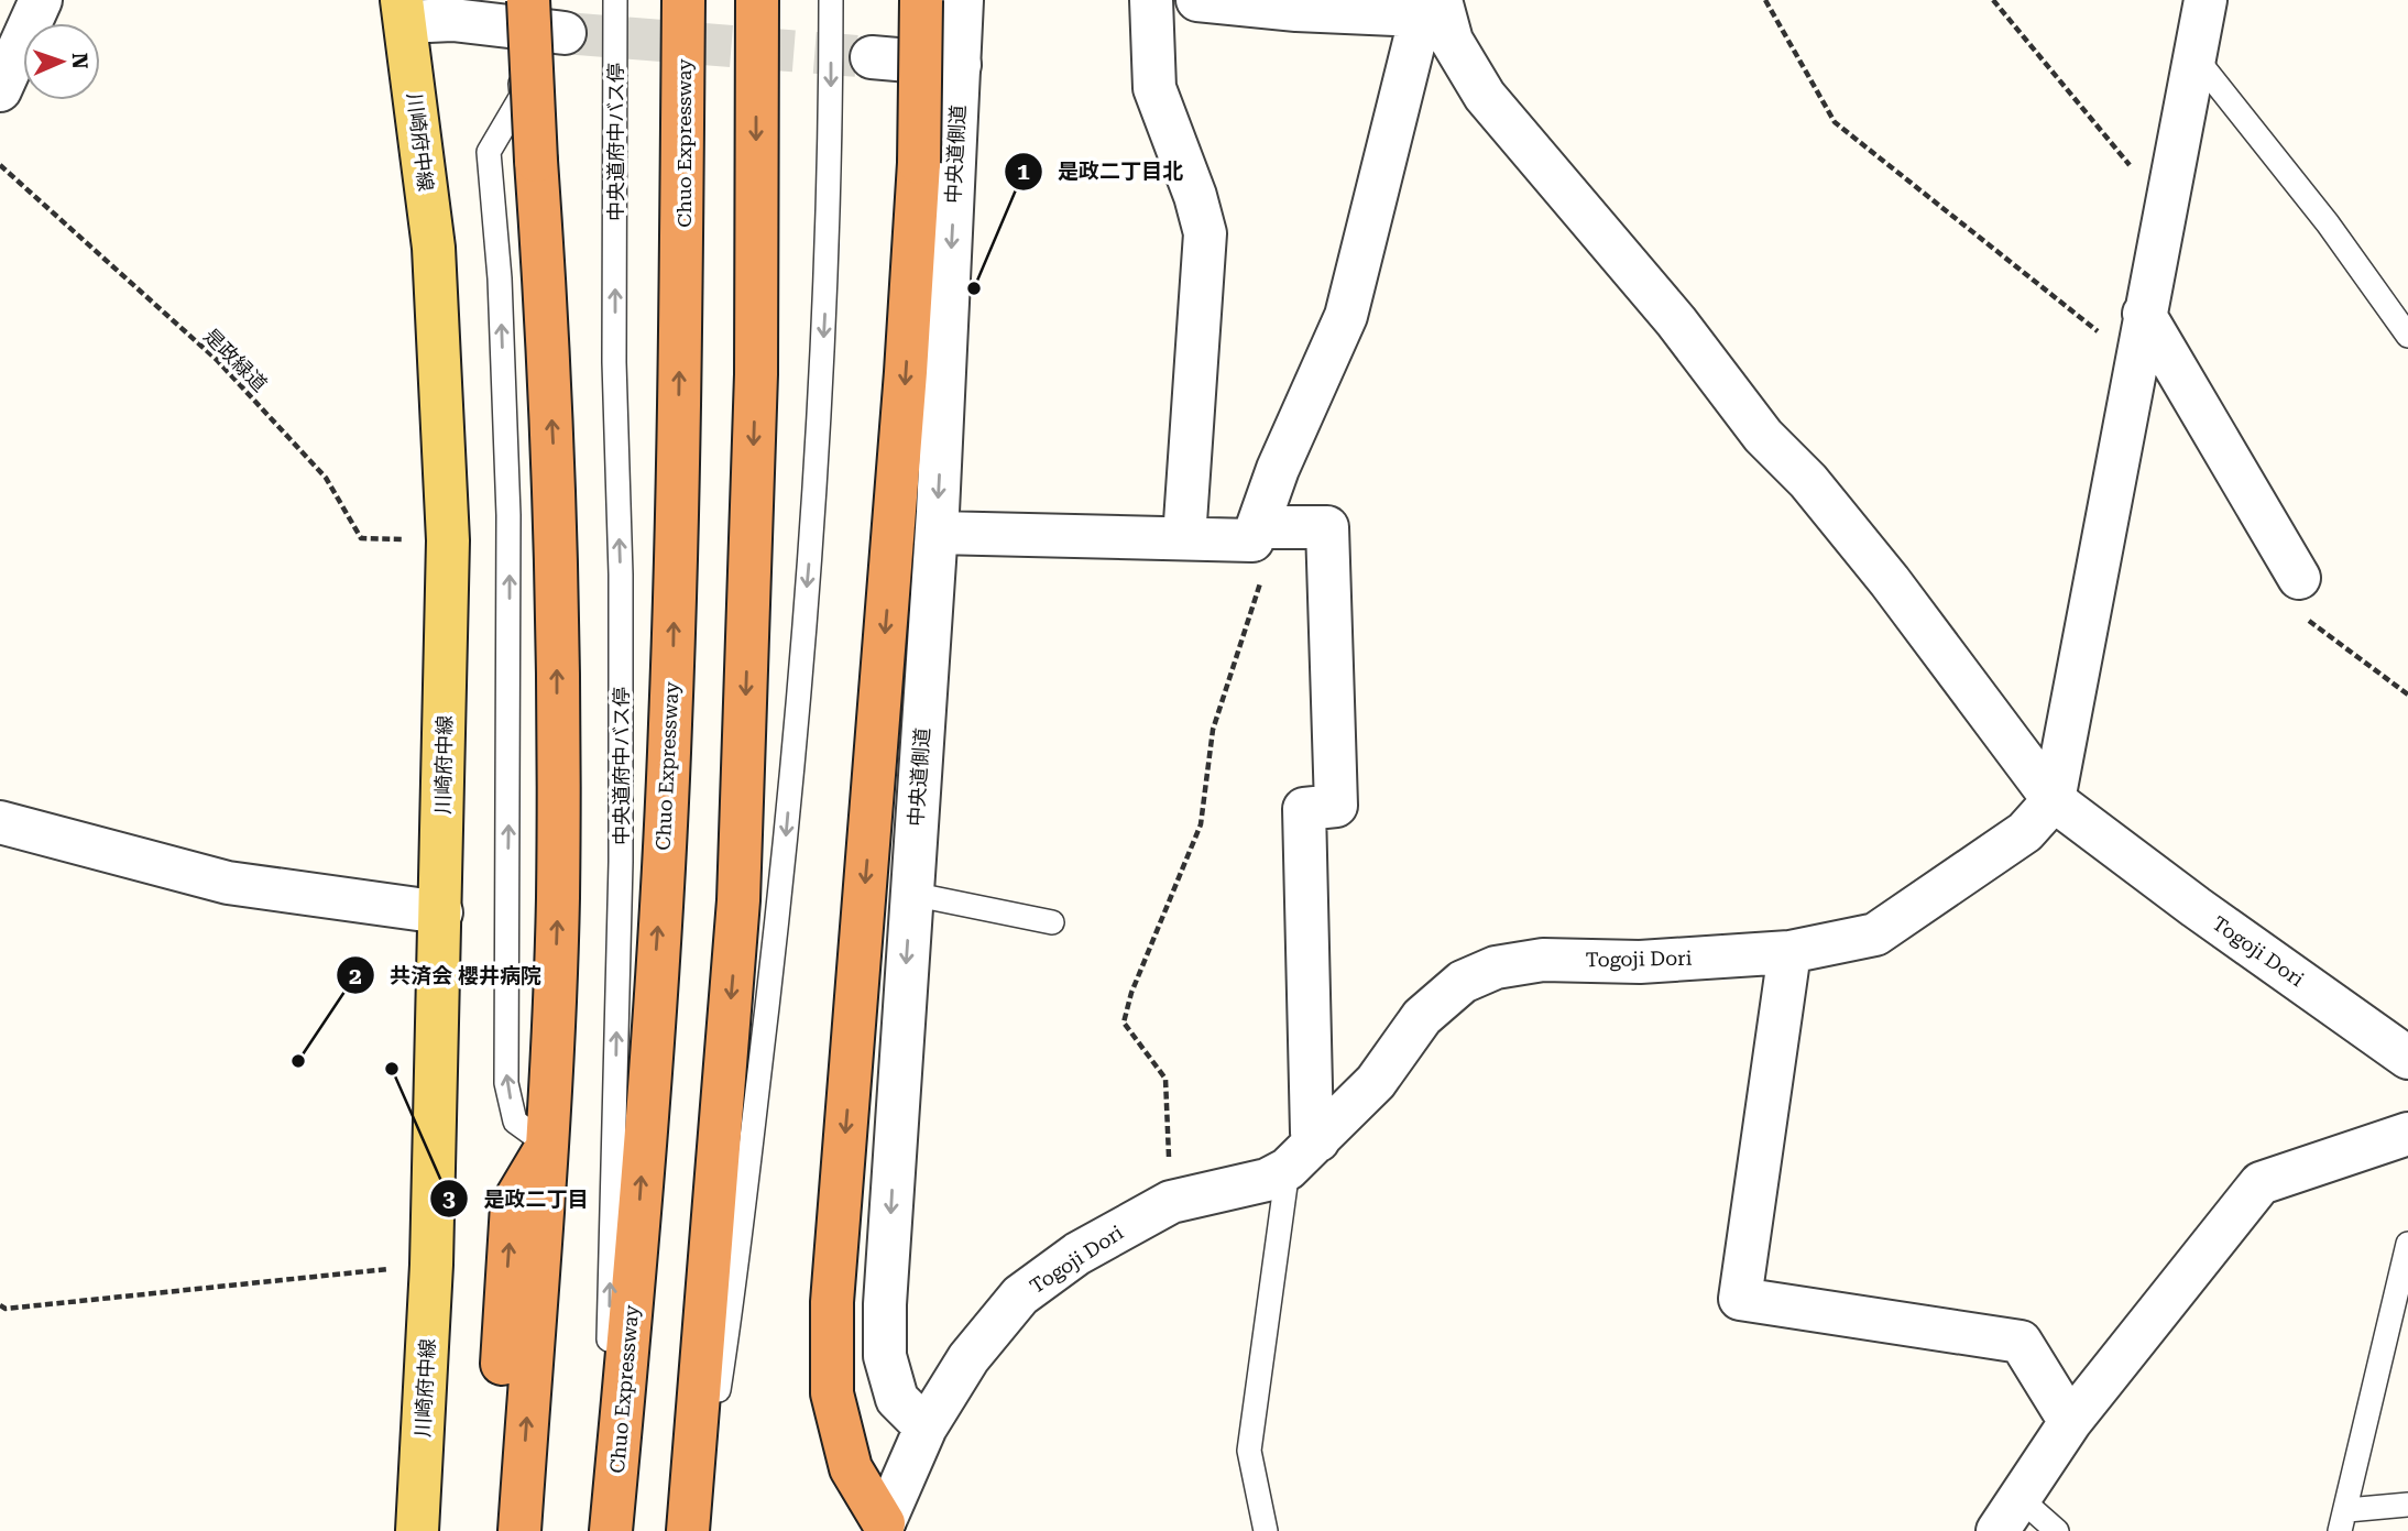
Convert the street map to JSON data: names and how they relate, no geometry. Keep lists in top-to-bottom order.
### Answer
{
  "streets": {
    "highway": ["Chuo Expressway"],
    "main road": ["川崎府中線"],
    "street": ["中央道側道", "Togoji Dori"],
    "lane": ["中央道府中バス停"],
    "path": ["是政緑道"]
  },
  "crossings": [
    ["川崎府中線", "是政緑道"],
    ["中央道側道", "Togoji Dori"]
  ],
  "places": ["是政二丁目北", "共済会 櫻井病院", "是政二丁目"],
  "north": "right"
}
